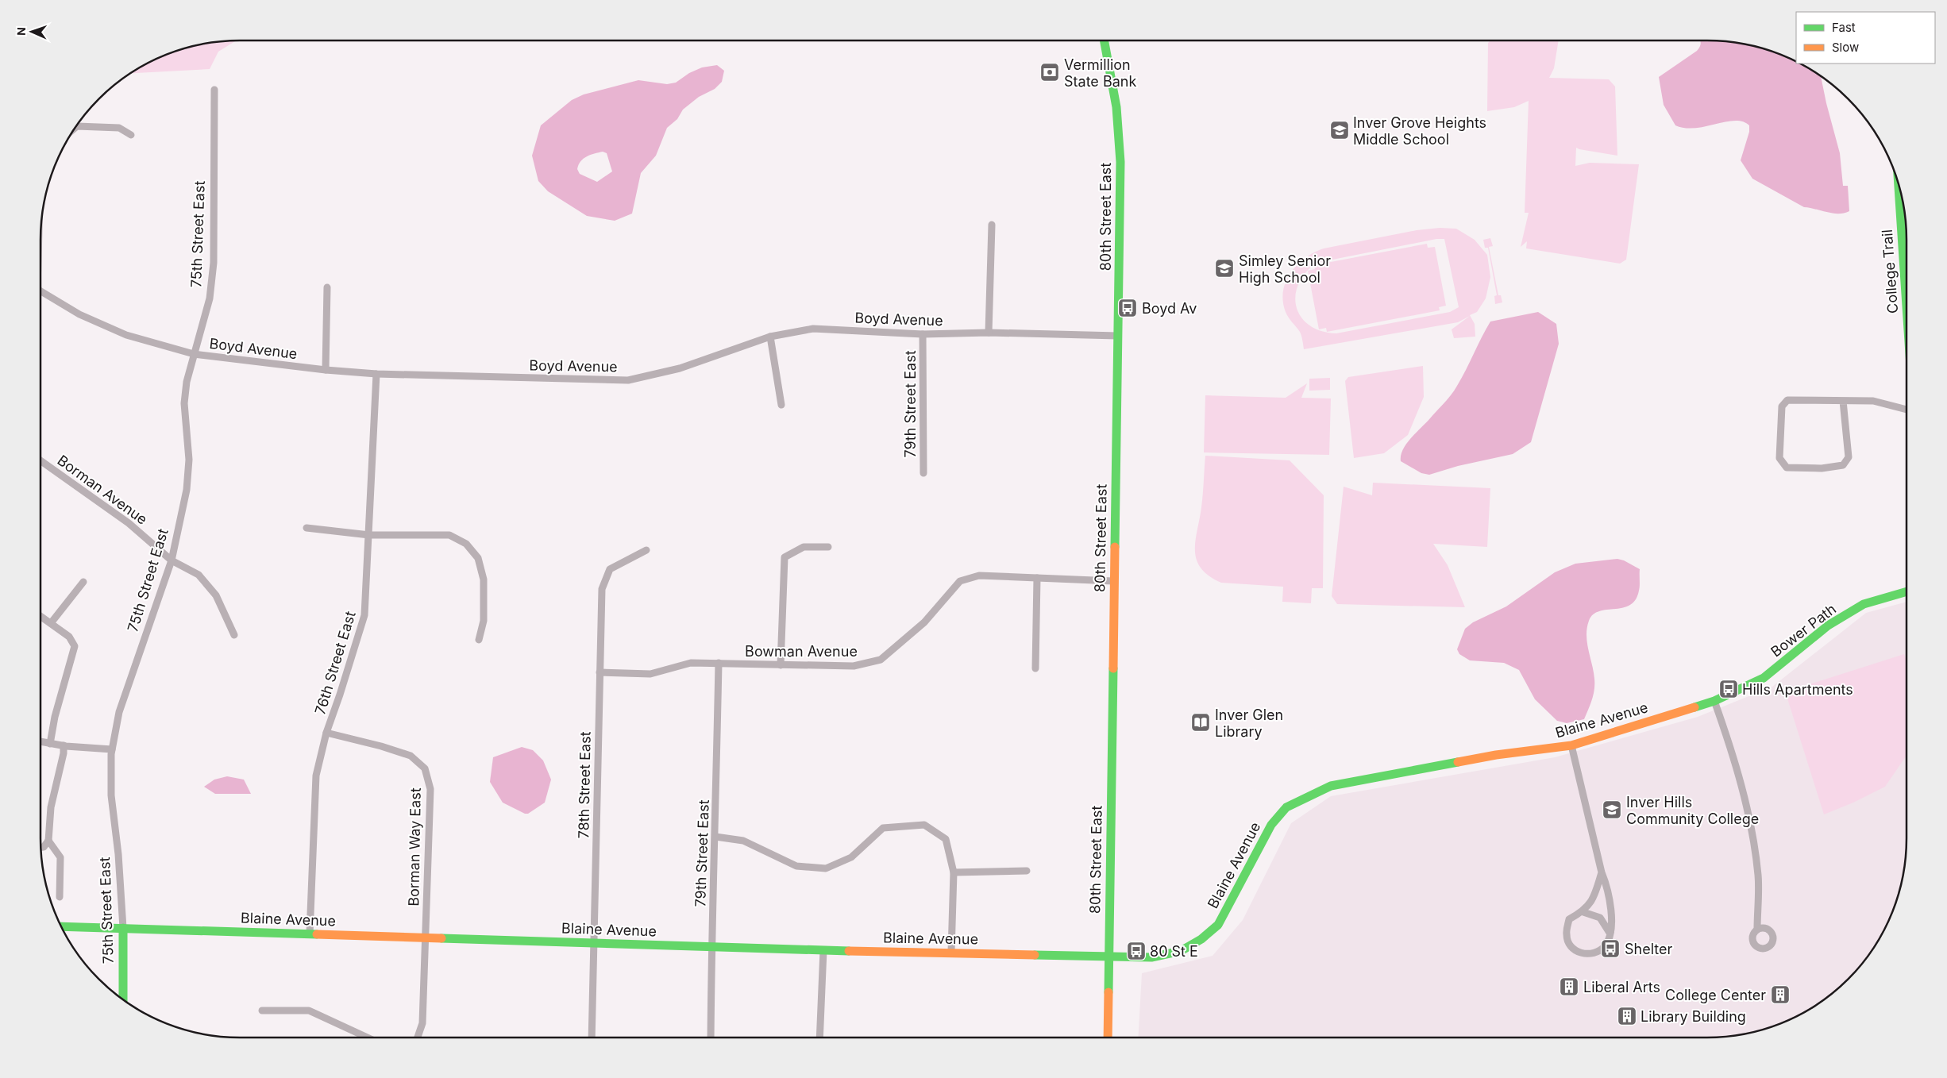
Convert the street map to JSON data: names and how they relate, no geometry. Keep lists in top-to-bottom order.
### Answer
{
  "streets": {
    "street": [
      "80th Street East",
      "75th Street East",
      "College Trail",
      "Boyd Avenue",
      "79th Street East",
      "Borman Avenue",
      "Bower Path",
      "Bowman Avenue",
      "76th Street East",
      "Blaine Avenue",
      "78th Street East",
      "Borman Way East"
    ]
  },
  "crossings": [
    ["80th Street East", "Boyd Avenue"],
    ["80th Street East", "Bowman Avenue"],
    ["80th Street East", "Blaine Avenue"],
    ["75th Street East", "Boyd Avenue"],
    ["75th Street East", "Borman Avenue"],
    ["75th Street East", "Blaine Avenue"],
    ["Boyd Avenue", "79th Street East"],
    ["Boyd Avenue", "76th Street East"],
    ["79th Street East", "Bowman Avenue"],
    ["79th Street East", "Blaine Avenue"],
    ["Bower Path", "Blaine Avenue"],
    ["Bowman Avenue", "78th Street East"],
    ["76th Street East", "Blaine Avenue"],
    ["76th Street East", "Borman Way East"],
    ["Blaine Avenue", "78th Street East"],
    ["Blaine Avenue", "Borman Way East"]
  ],
  "places": {
    "bank": ["Vermillion State Bank"],
    "school or university": ["Inver Grove Heights Middle School", "Simley Senior High School", "Inver Hills Community College"],
    "bus stop": [
      "Boyd Av",
      "Hills Apartments",
      "Shelter",
      "80 St E"
    ],
    "library": ["Inver Glen Library"],
    "building": ["Liberal Arts", "College Center", "Library Building"]
  },
  "legend": ["Fast", "Slow"],
  "north": "left"
}
